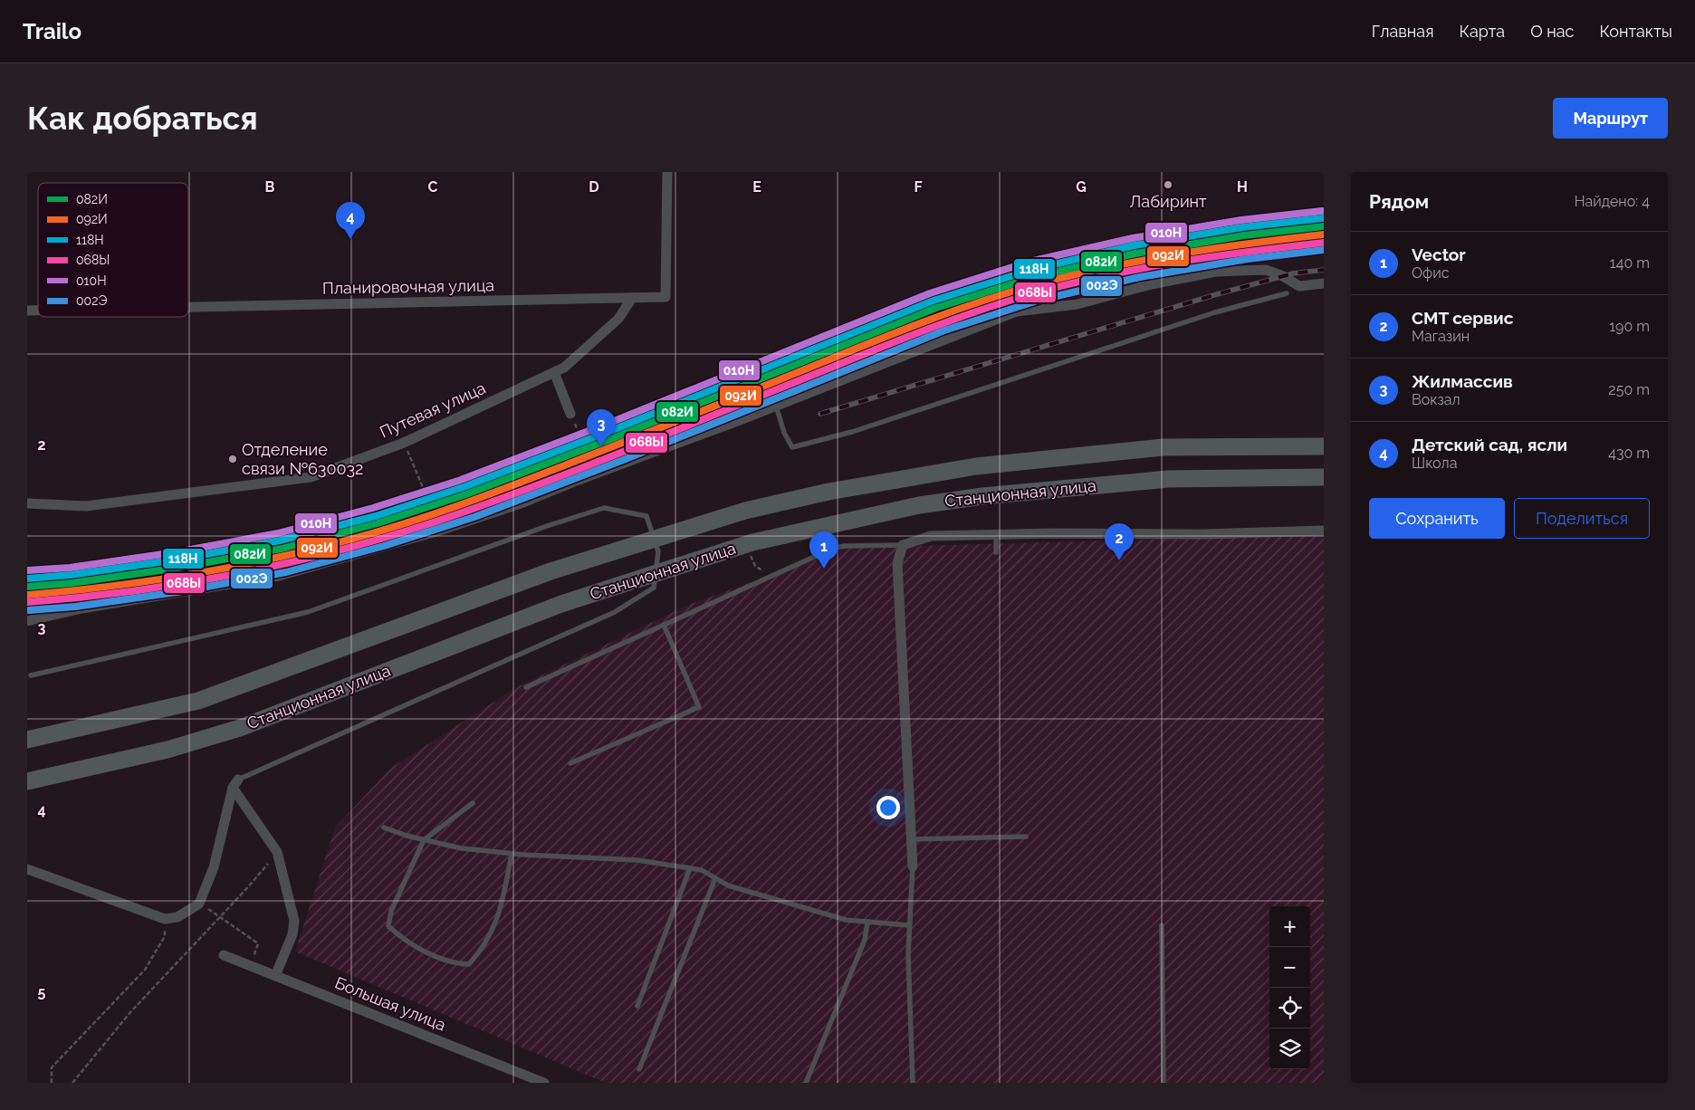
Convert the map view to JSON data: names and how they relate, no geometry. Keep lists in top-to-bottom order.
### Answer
{
  "streets": {
    "main road": ["Станционная улица"],
    "street": ["Планировочная улица", "Путевая улица", "Большая улица"]
  },
  "crossings": [
    ["Планировочная улица", "Путевая улица"]
  ],
  "places": ["Лабиринт", "Отделение связи №630032"],
  "lines": [
    "transit line 010Н",
    "transit line 118Н",
    "transit line 082И",
    "transit line 092И",
    "transit line 068Ы",
    "transit line 002Э"
  ],
  "legend": [
    "082И",
    "092И",
    "118Н",
    "068Ы",
    "010Н",
    "002Э"
  ],
  "page": {
    "header": "Trailo",
    "nav": [
      "Главная",
      "Карта",
      "О нас",
      "Контакты"
    ],
    "buttons": [
      "Маршрут",
      ["Сохранить", "Поделиться"]
    ],
    "title": "Как добраться",
    "heading": ["Рядом", "Найдено: 4"],
    "pins": [
      "4",
      "3",
      "2",
      "1"
    ],
    "list": [
      {
        "mark": "1",
        "name": "Vector",
        "note": "Офис",
        "value": "140 m"
      },
      {
        "mark": "2",
        "name": "СМТ сервис",
        "note": "Магазин",
        "value": "190 m"
      },
      {
        "mark": "3",
        "name": "Жилмассив",
        "note": "Вокзал",
        "value": "250 m"
      },
      {
        "mark": "4",
        "name": "Детский сад, ясли",
        "note": "Школа",
        "value": "430 m"
      }
    ],
    "map_buttons": ["+", "−"]
  },
  "grid": {
    "columns": [
      "B",
      "C",
      "D",
      "E",
      "F",
      "G",
      "H"
    ],
    "rows": [
      "2",
      "3",
      "4",
      "5"
    ]
  }
}
